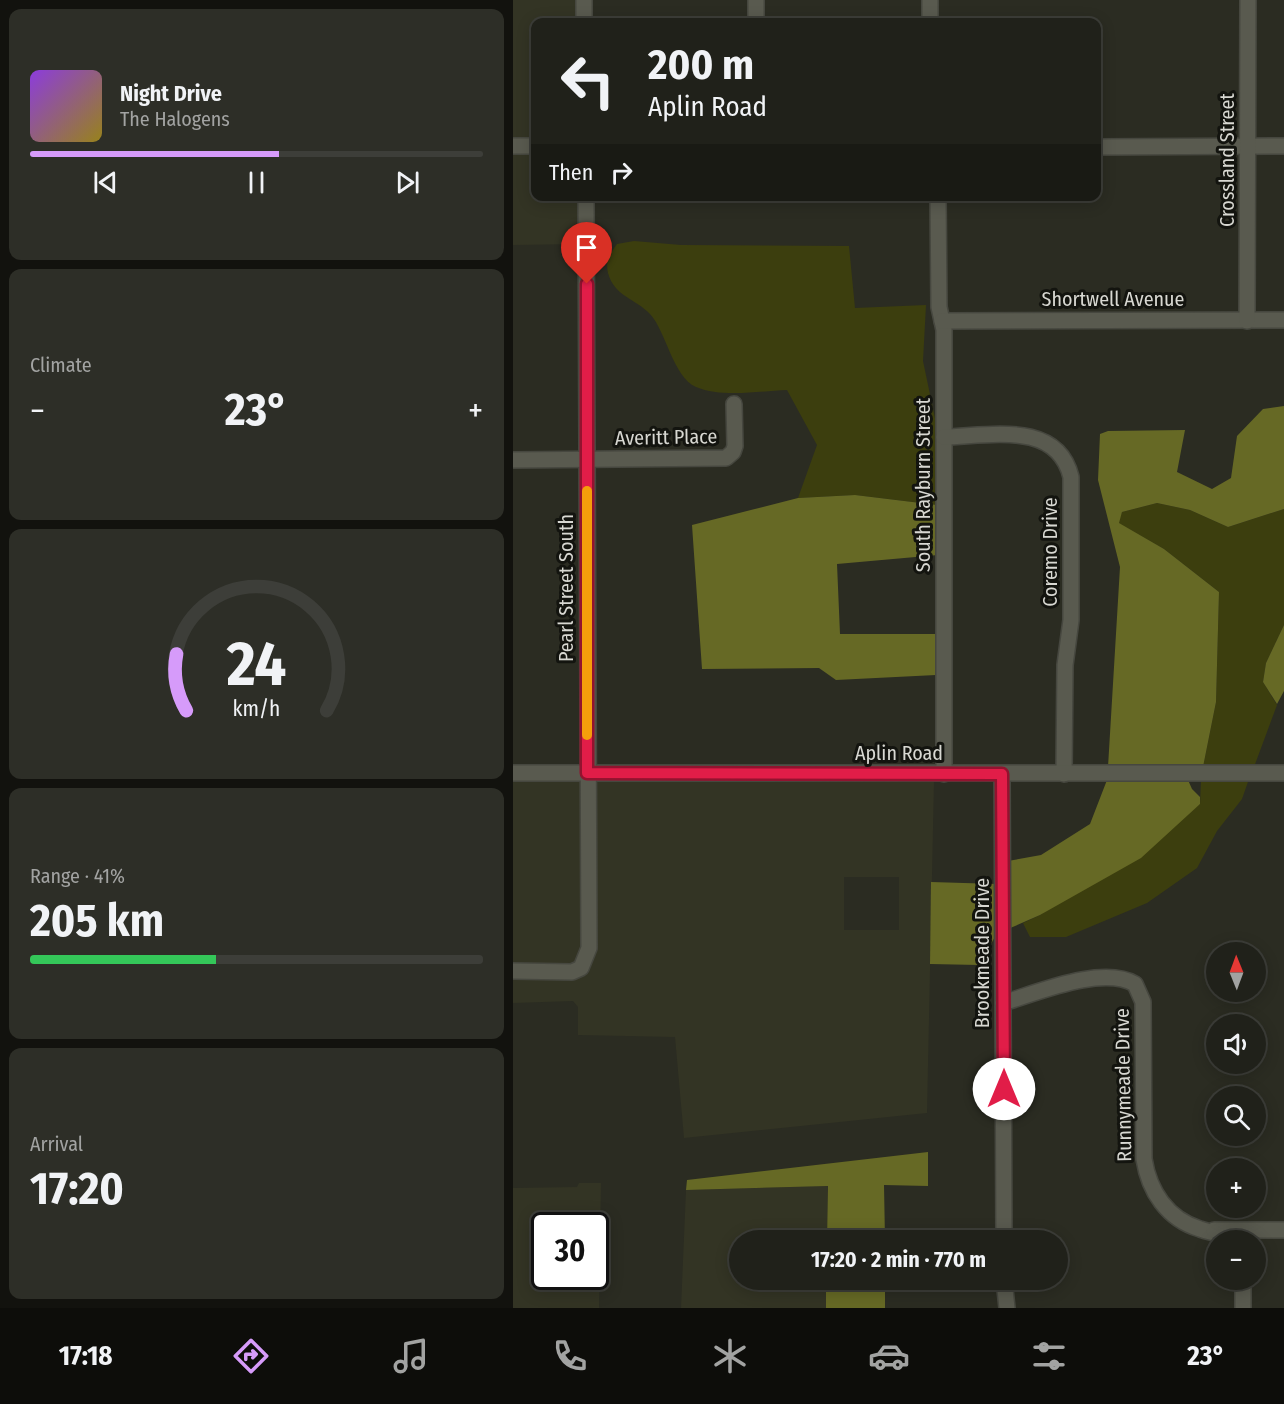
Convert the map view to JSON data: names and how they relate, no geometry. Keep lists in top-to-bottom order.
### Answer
{
  "streets": {
    "street": [
      "Crossland Street",
      "Shortwell Avenue",
      "Averitt Place",
      "South Rayburn Street",
      "Coremo Drive",
      "Pearl Street South",
      "Aplin Road",
      "Brookmeade Drive",
      "Runnymeade Drive"
    ]
  },
  "crossings": [
    ["Crossland Street", "Shortwell Avenue"],
    ["Shortwell Avenue", "South Rayburn Street"],
    ["Averitt Place", "Pearl Street South"],
    ["South Rayburn Street", "Coremo Drive"],
    ["South Rayburn Street", "Aplin Road"],
    ["Coremo Drive", "Aplin Road"],
    ["Pearl Street South", "Aplin Road"],
    ["Aplin Road", "Brookmeade Drive"],
    ["Brookmeade Drive", "Runnymeade Drive"]
  ],
  "north": "top",
  "page": {
    "turn": ["200 m", "Aplin Road"],
    "song": ["Night Drive", "The Halogens"],
    "then": "Then",
    "tile": [
      "Climate",
      ["Range · 41%", "205 km"],
      ["Arrival", "17:20"]
    ],
    "heat": ["−", "23°", "+"],
    "map_buttons": ["+", "−"],
    "limit": "30",
    "trip": "17:20 · 2 min · 770 m",
    "tabs": ["17:18", "23°"],
    "gauge": ["24", "km/h"]
  }
}
